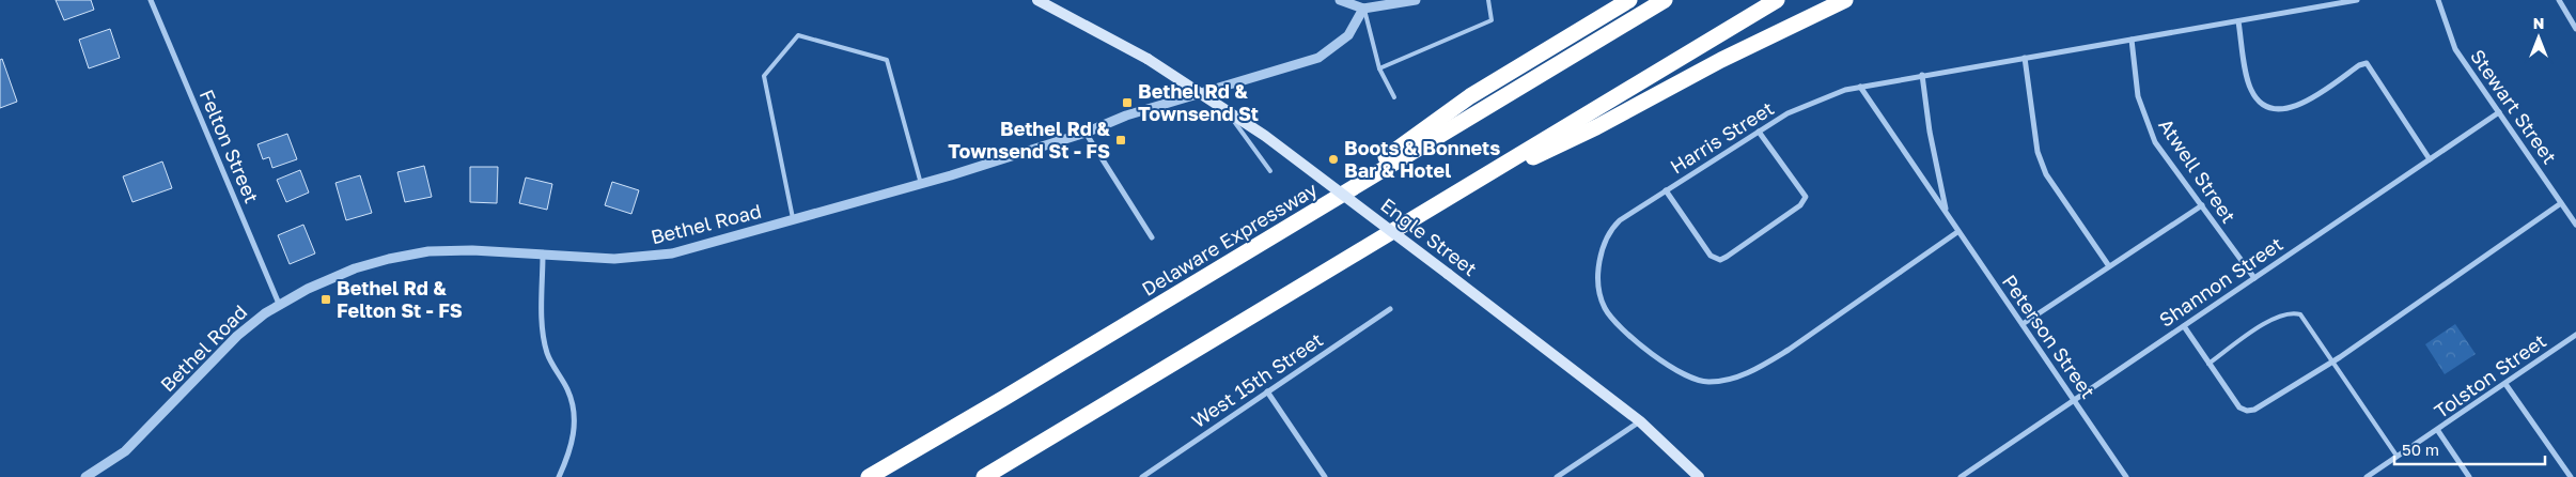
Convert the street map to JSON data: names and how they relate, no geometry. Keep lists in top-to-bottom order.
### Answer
{
  "streets": {
    "highway": ["Delaware Expressway"],
    "main road": ["Engle Street"],
    "street": [
      "Stewart Street",
      "Harris Street",
      "Felton Street",
      "Atwell Street",
      "Bethel Road",
      "Shannon Street",
      "Peterson Street",
      "Tolston Street",
      "West 15th Street"
    ]
  },
  "crossings": [
    ["Stewart Street", "Shannon Street"],
    ["Harris Street", "Atwell Street"],
    ["Harris Street", "Peterson Street"],
    ["Felton Street", "Bethel Road"],
    ["Atwell Street", "Shannon Street"],
    ["Shannon Street", "Peterson Street"]
  ],
  "places": {
    "transit": ["Bethel Rd & Townsend St", "Bethel Rd & Townsend St - FS", "Bethel Rd & Felton St - FS"],
    "other": ["Boots & Bonnets Bar & Hotel"]
  },
  "scale_bar": "50 m",
  "north": "top"
}
